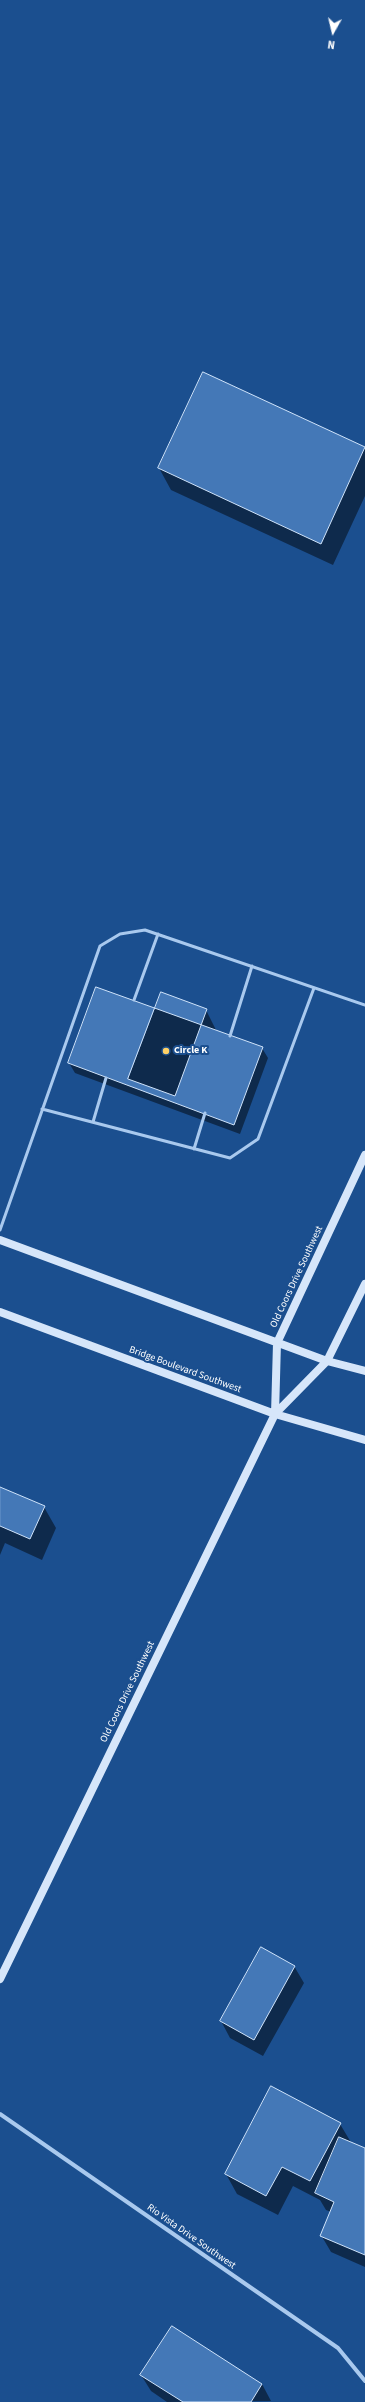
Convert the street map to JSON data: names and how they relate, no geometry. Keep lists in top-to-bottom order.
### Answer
{
  "streets": {
    "main road": ["Old Coors Drive Southwest", "Bridge Boulevard Southwest"],
    "street": ["Rio Vista Drive Southwest"]
  },
  "crossings": [
    ["Old Coors Drive Southwest", "Bridge Boulevard Southwest"]
  ],
  "places": ["Circle K"],
  "north": "bottom"
}
